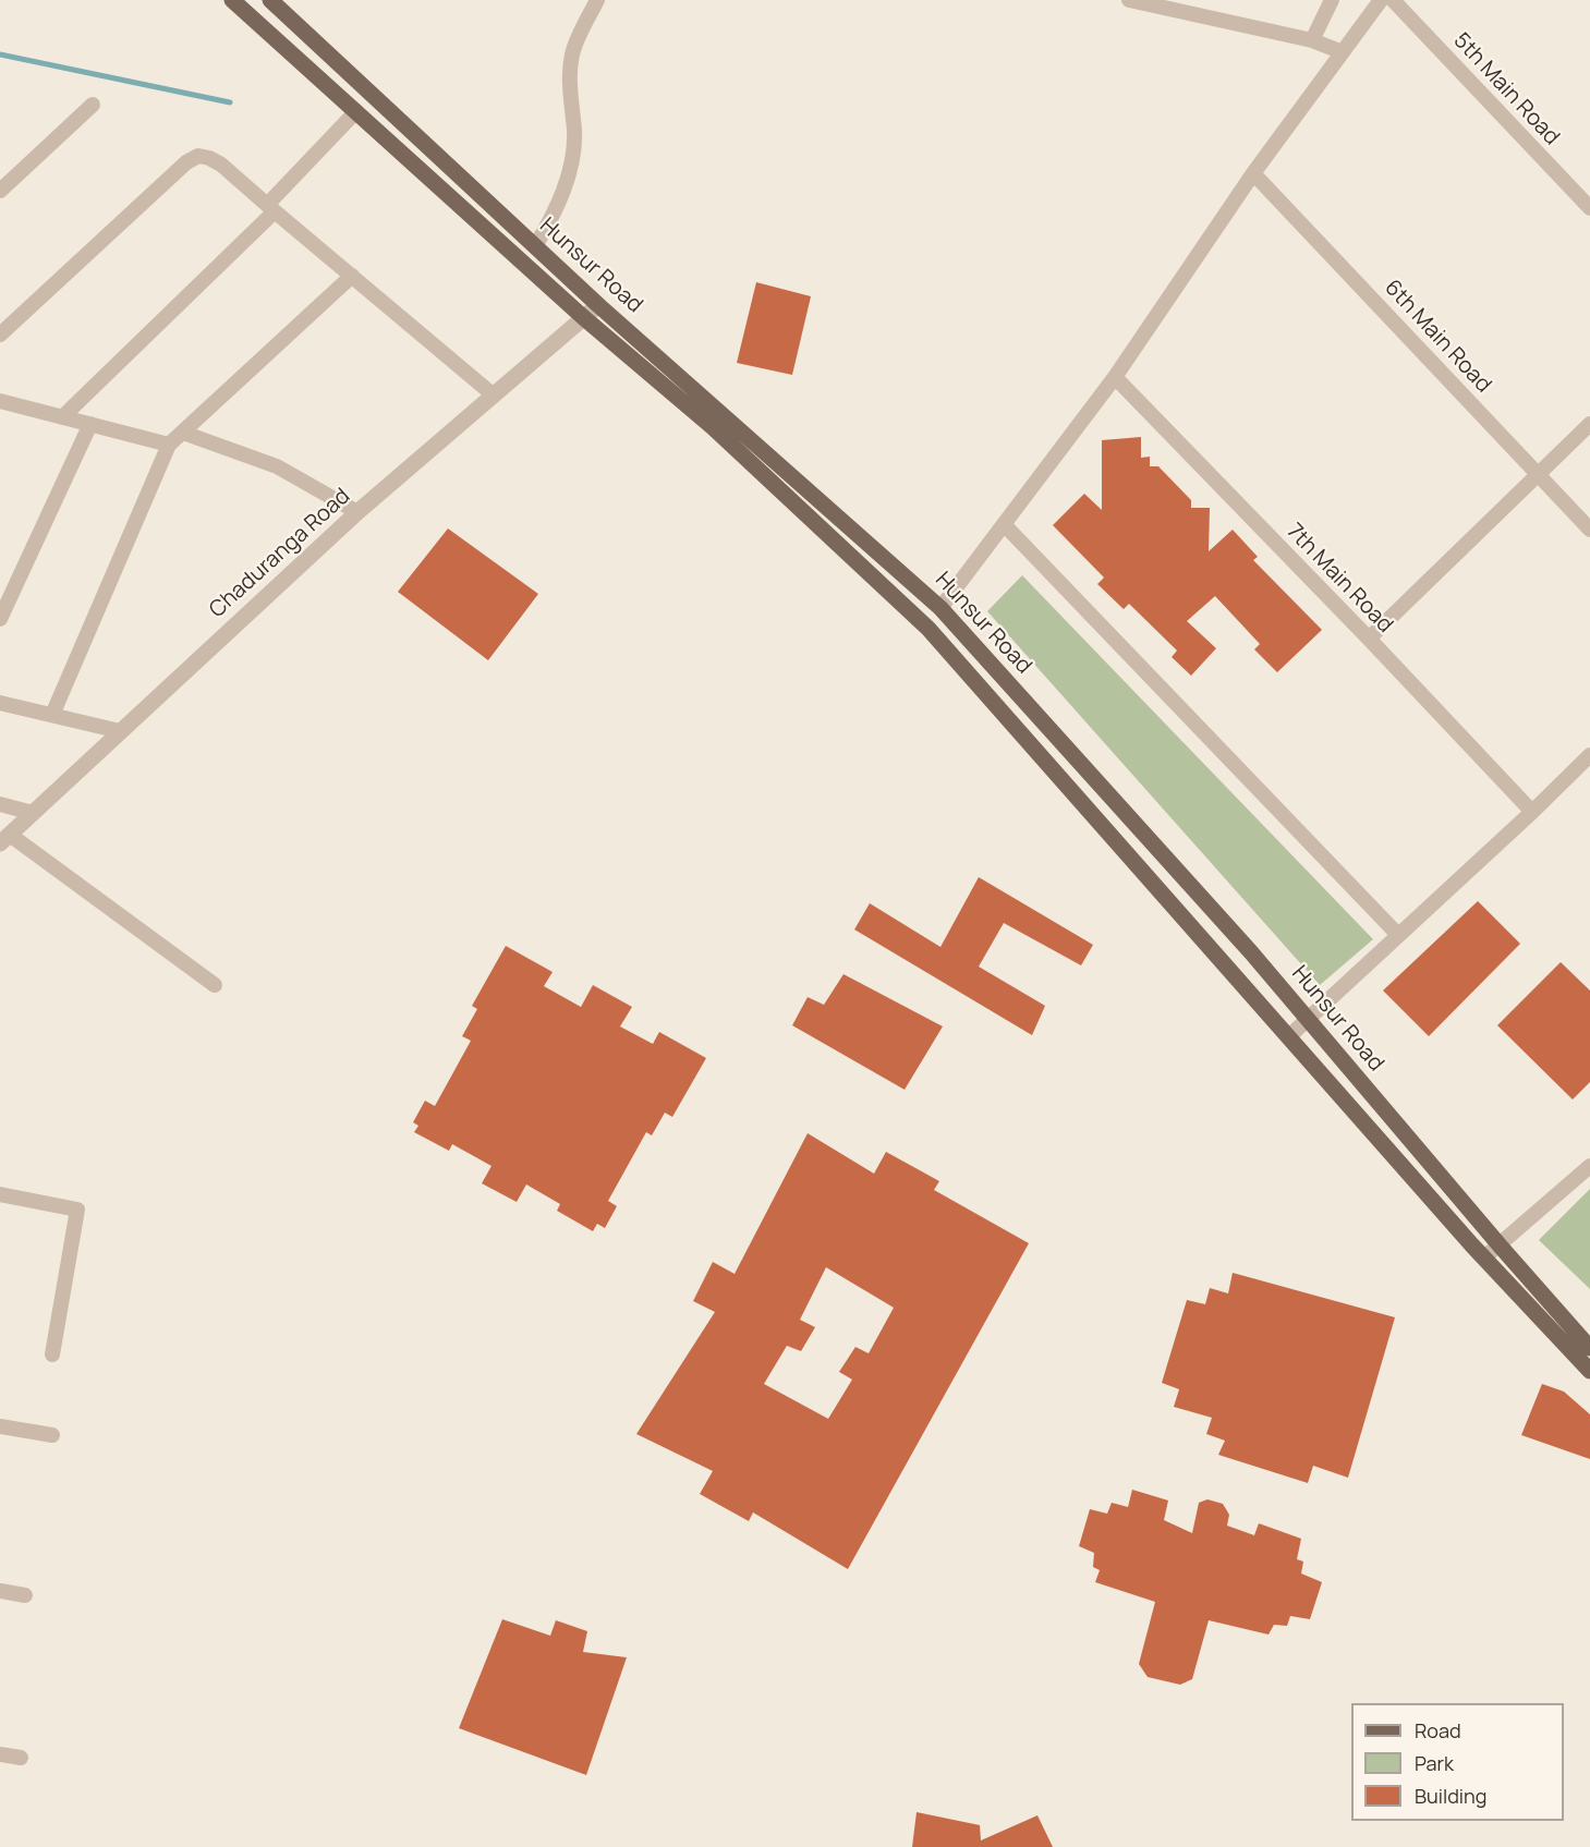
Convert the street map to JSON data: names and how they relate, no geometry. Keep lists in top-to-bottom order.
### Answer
{
  "streets": {
    "main road": ["Hunsur Road"],
    "street": [
      "5th Main Road",
      "6th Main Road",
      "Chaduranga Road",
      "7th Main Road"
    ]
  },
  "crossings": [
    ["Hunsur Road", "Chaduranga Road"]
  ],
  "legend": ["Road", "Park", "Building"]
}
